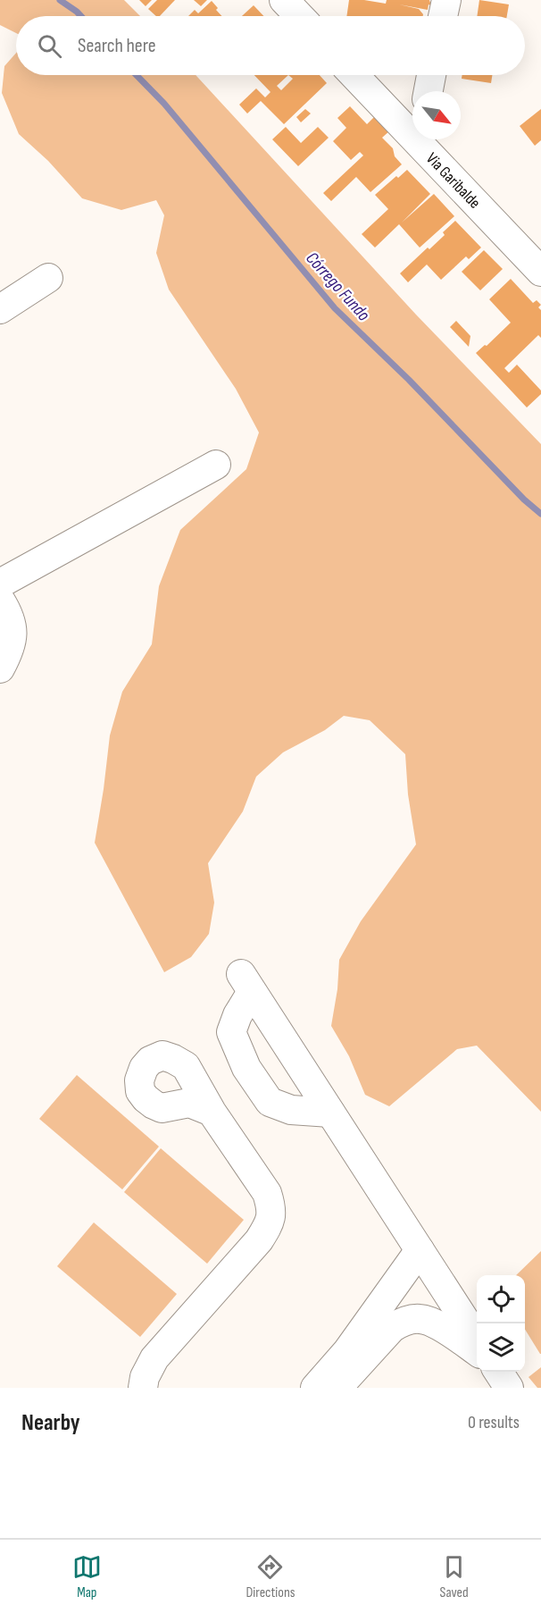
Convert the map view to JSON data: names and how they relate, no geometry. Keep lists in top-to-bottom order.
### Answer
{
  "streets": {
    "street": ["Via Garibalde"]
  },
  "water": ["Córrego Fundo"],
  "north": "bottom right",
  "page": {
    "search": "Search here",
    "heading": ["Nearby", "0 results"],
    "nav": ["Map", "Directions", "Saved"]
  }
}
